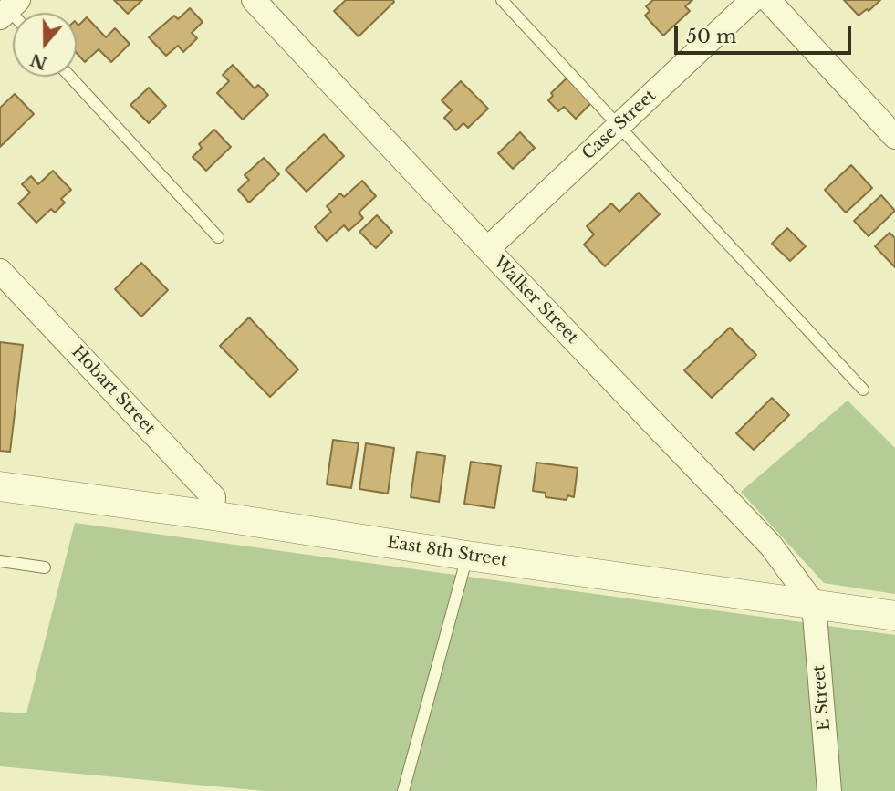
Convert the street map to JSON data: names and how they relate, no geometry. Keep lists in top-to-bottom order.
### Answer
{
  "streets": {
    "street": [
      "Case Street",
      "Walker Street",
      "Hobart Street",
      "East 8th Street",
      "E Street"
    ]
  },
  "crossings": [
    ["Case Street", "Walker Street"],
    ["Walker Street", "East 8th Street"],
    ["Walker Street", "E Street"],
    ["Hobart Street", "East 8th Street"],
    ["East 8th Street", "E Street"]
  ],
  "scale_bar": "50 m",
  "north": "bottom"
}
